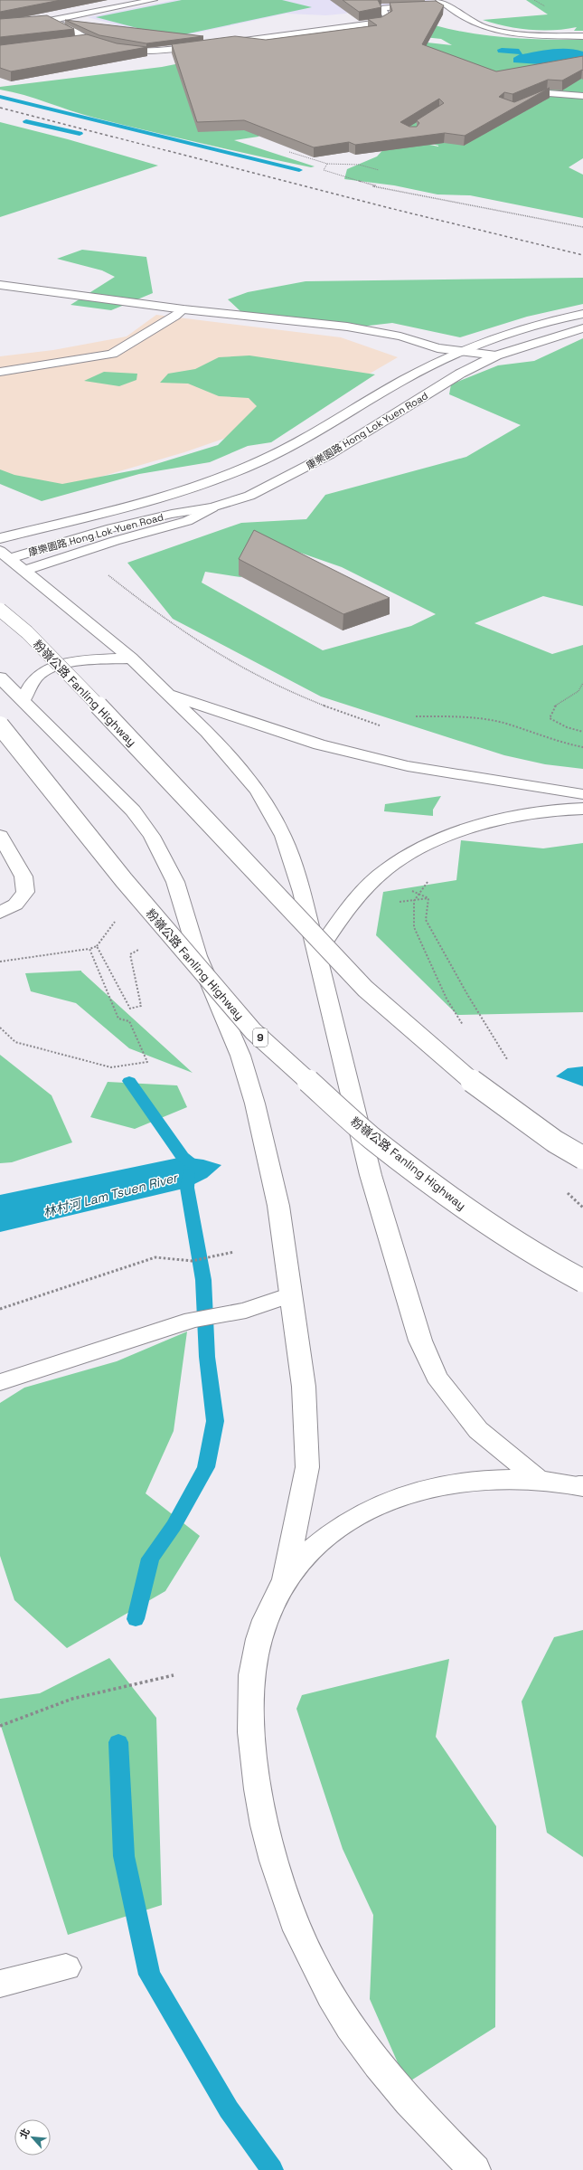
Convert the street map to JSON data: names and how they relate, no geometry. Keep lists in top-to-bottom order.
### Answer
{
  "streets": {
    "main road": ["康樂園路 Hong Lok Yuen Road", "粉嶺公路 Fanling Highway", "9"]
  },
  "water": ["林村河 Lam Tsuen River"],
  "north": "top left"
}
